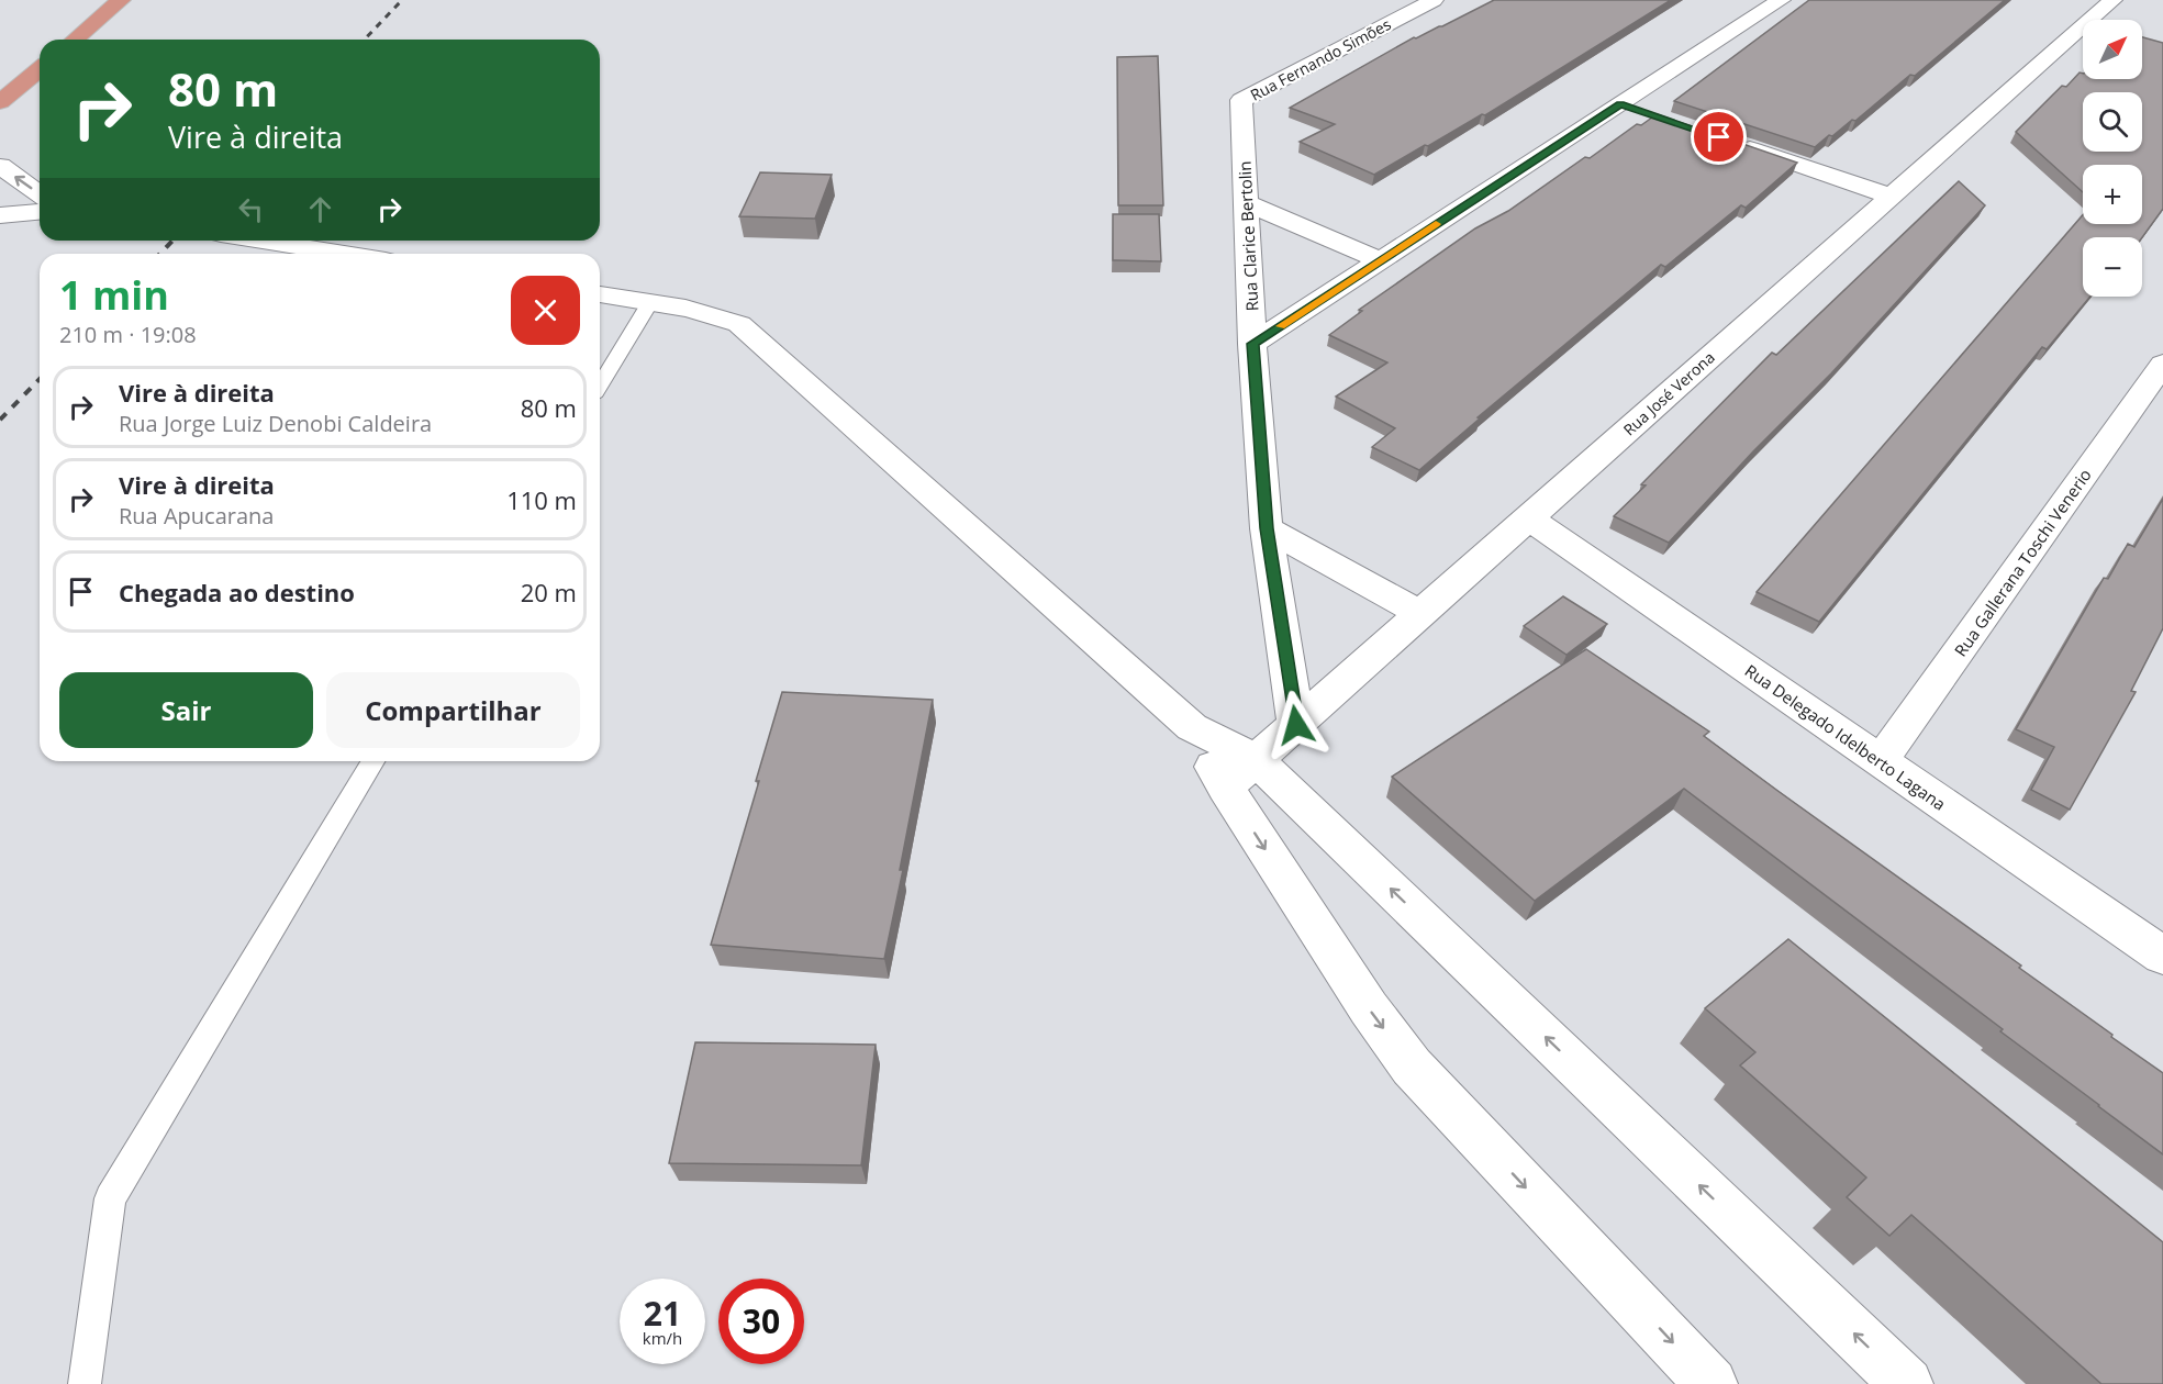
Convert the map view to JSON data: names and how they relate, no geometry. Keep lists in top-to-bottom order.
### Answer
{
  "streets": {
    "street": [
      "Rua Fernando Simões",
      "Rua Clarice Bertolin",
      "Rua José Verona",
      "Rua Gallerana Toschi Venerio",
      "Rua Delegado Idelberto Lagana"
    ]
  },
  "crossings": [
    ["Rua Fernando Simões", "Rua Clarice Bertolin"],
    ["Rua Clarice Bertolin", "Rua José Verona"],
    ["Rua José Verona", "Rua Delegado Idelberto Lagana"],
    ["Rua Gallerana Toschi Venerio", "Rua Delegado Idelberto Lagana"]
  ],
  "north": "top right",
  "page": {
    "map_buttons": ["+", "−"],
    "turn": ["80 m", "Vire à direita"],
    "heading": ["1 min", "210 m · 19:08"],
    "list": [
      {
        "name": "Vire à direita",
        "note": "Rua Jorge Luiz Denobi Caldeira",
        "value": "80 m"
      },
      {
        "name": "Vire à direita",
        "note": "Rua Apucarana",
        "value": "110 m"
      },
      {
        "name": "Chegada ao destino",
        "value": "20 m"
      }
    ],
    "buttons": ["Sair", "Compartilhar"],
    "speed": "21 km/h",
    "limit": "30"
  }
}
